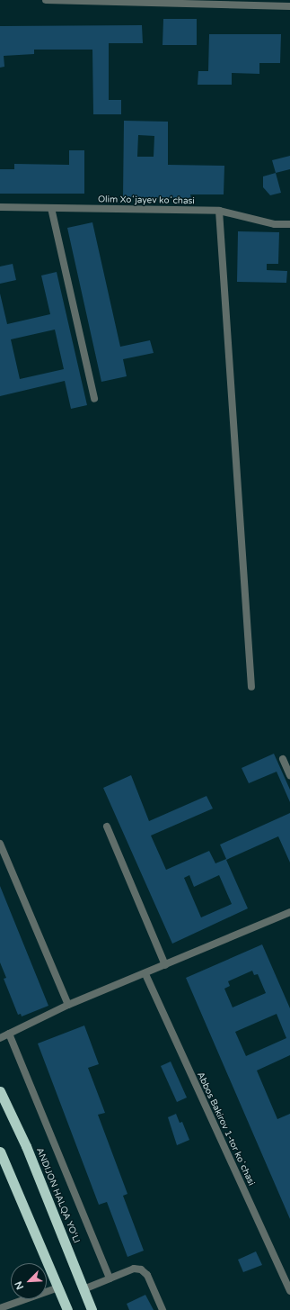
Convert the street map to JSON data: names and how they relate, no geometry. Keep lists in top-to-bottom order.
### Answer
{
  "streets": {
    "highway": ["ANDIJON HALQA YO‘LI"],
    "street": ["Olim Xoʻjayev koʻchasi", "Abbos Bakirov 1-tor koʻchasi"]
  },
  "north": "bottom left"
}
